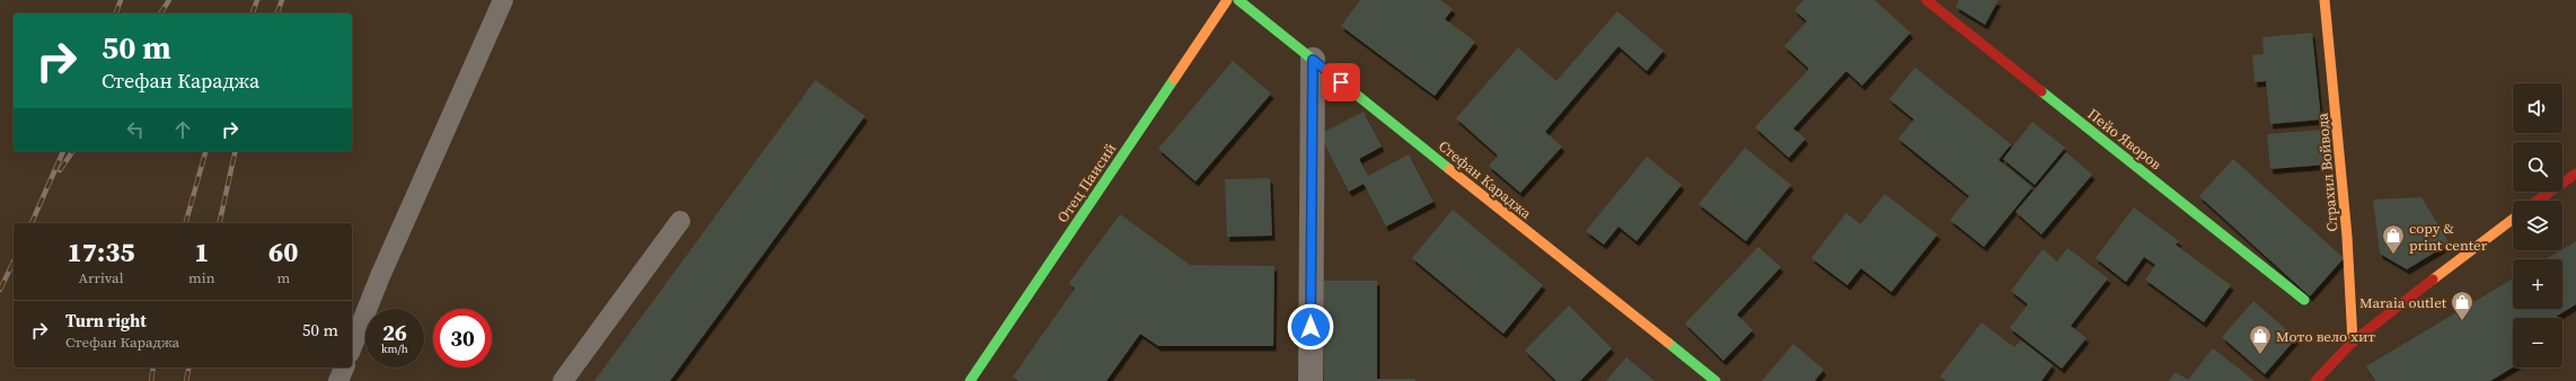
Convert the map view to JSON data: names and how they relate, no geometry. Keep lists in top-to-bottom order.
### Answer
{
  "streets": {
    "street": [
      "Пейо Яворов",
      "Страхил Войвода",
      "Стефан Караджа",
      "Отец Паисий"
    ]
  },
  "places": {
    "shop": ["copy & print center", "Maraia outlet", "Мото вело хит"]
  },
  "page": {
    "turn": ["50 m", "Стефан Караджа"],
    "map_buttons": ["+", "−"],
    "eta": [
      "17:35",
      "Arrival",
      "1",
      "min",
      "60",
      "m"
    ],
    "list": [
      {
        "name": "Turn right",
        "note": "Стефан Караджа",
        "value": "50 m"
      }
    ],
    "speed": "26 km/h",
    "limit": "30"
  }
}
